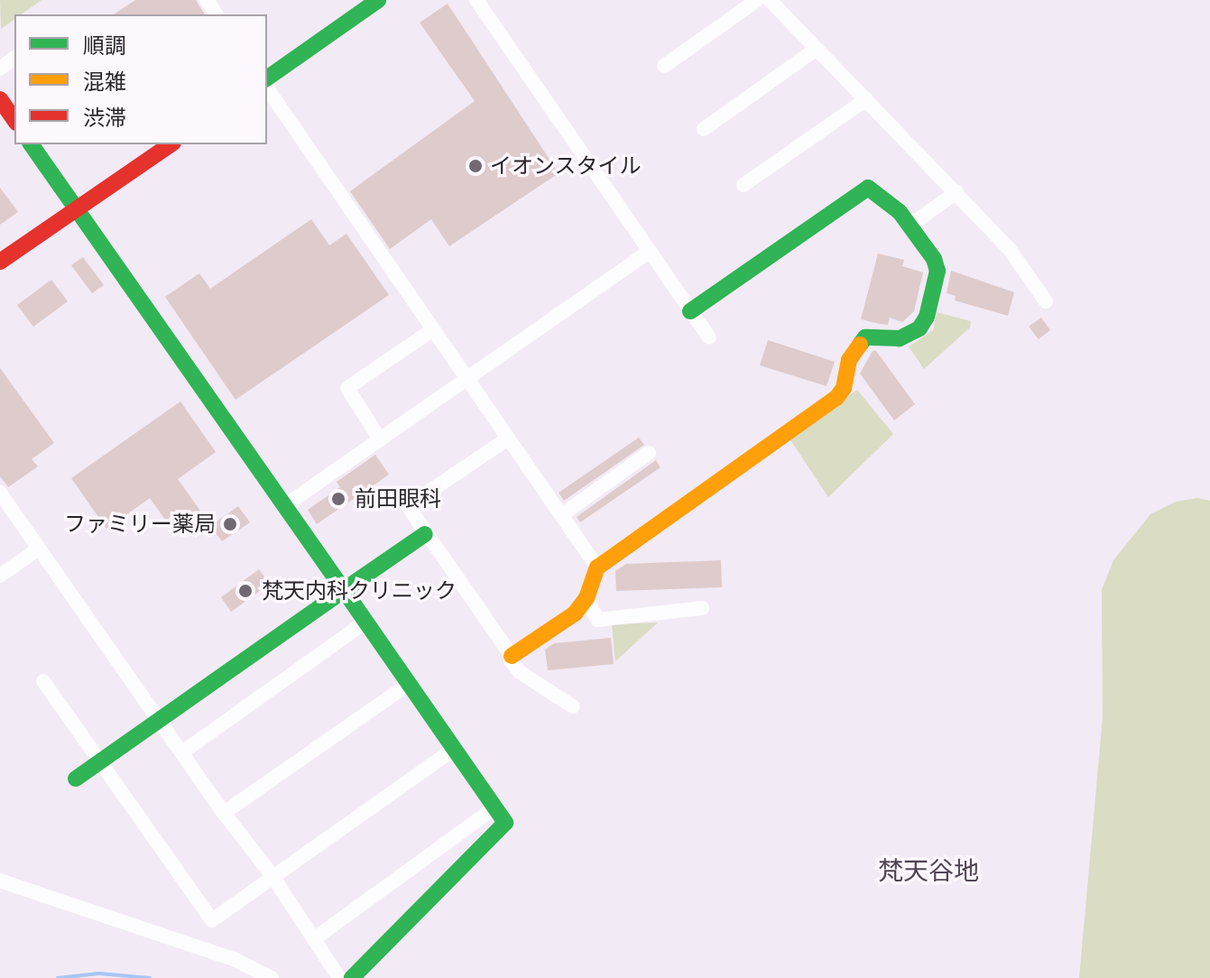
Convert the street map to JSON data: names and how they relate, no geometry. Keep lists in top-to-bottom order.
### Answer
{
  "districts": ["梵天谷地"],
  "places": [
    "イオンスタイル",
    "前田眼科",
    "ファミリー薬局",
    "梵天内科クリニック"
  ],
  "legend": ["順調", "混雑", "渋滞"]
}
